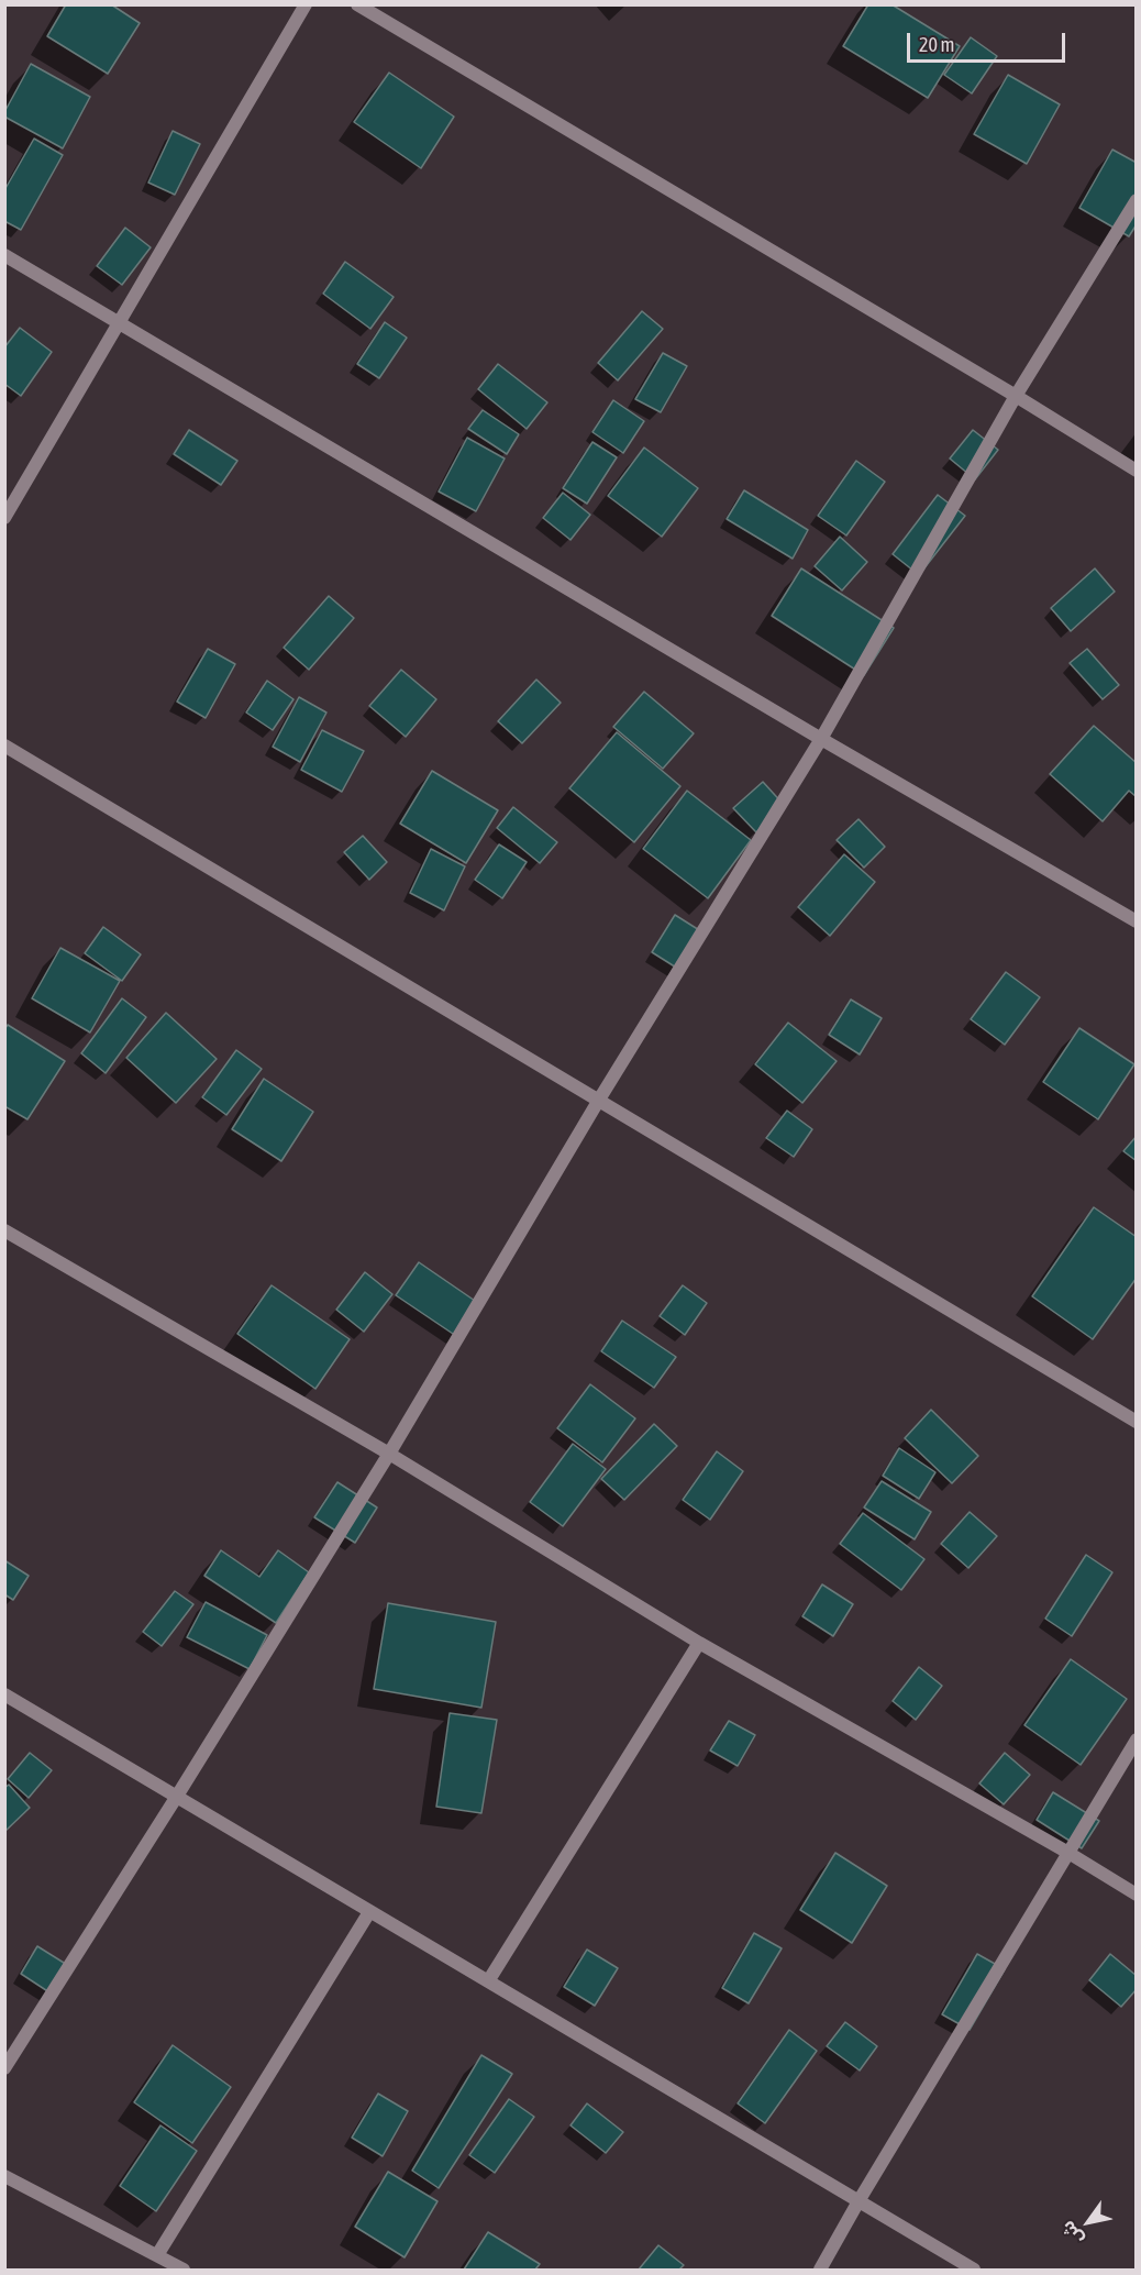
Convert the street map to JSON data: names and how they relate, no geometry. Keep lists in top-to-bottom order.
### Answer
{
  "scale_bar": "20 m",
  "north": "bottom left"
}
